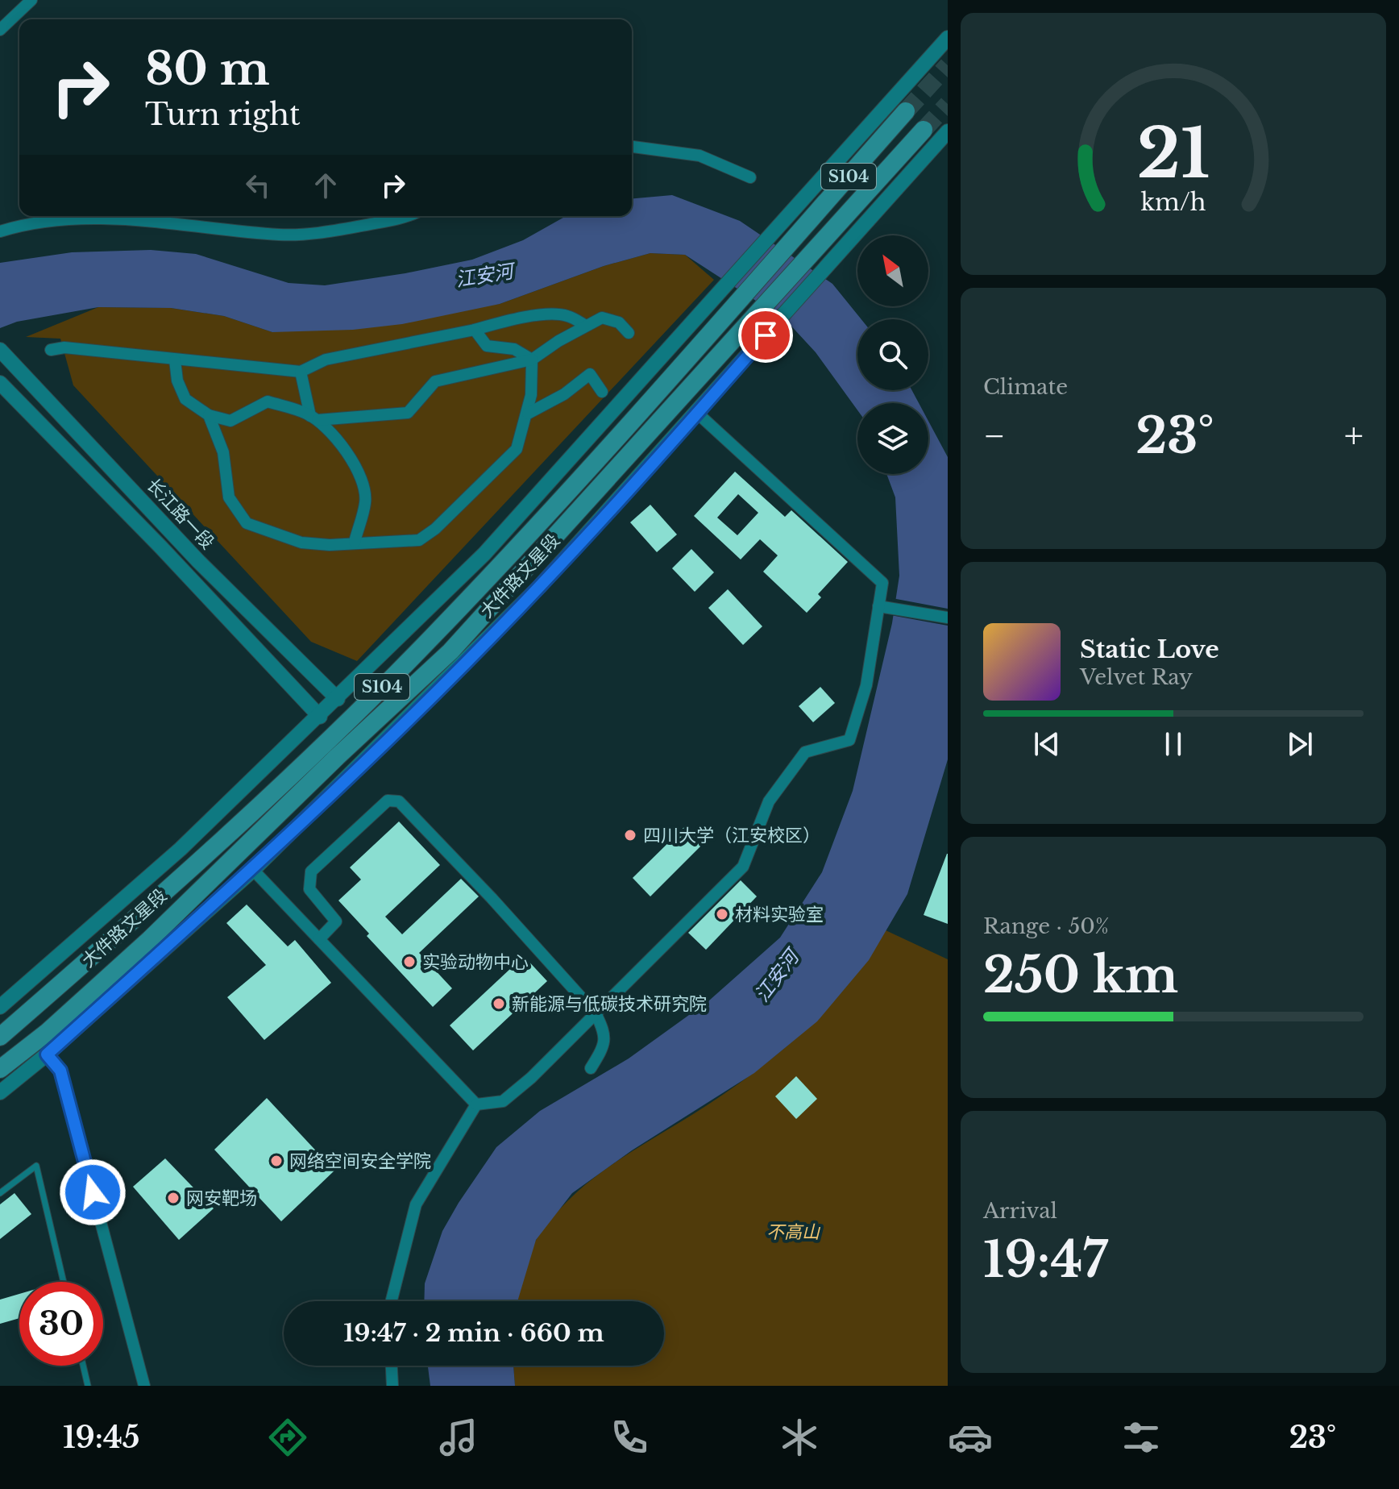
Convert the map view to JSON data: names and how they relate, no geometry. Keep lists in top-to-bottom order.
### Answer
{
  "streets": {
    "main road": ["S104", "大件路文星段"],
    "street": ["长江路一段"]
  },
  "water": ["江安河"],
  "parks": ["不高山"],
  "places": [
    "四川大学（江安校区）",
    "材料实验室",
    "实验动物中心",
    "新能源与低碳技术研究院",
    "网络空间安全学院",
    "网安靶场"
  ],
  "north": "top left",
  "page": {
    "turn": ["80 m", "Turn right"],
    "tile": [
      "Climate",
      ["Range · 50%", "250 km"],
      ["Arrival", "19:47"]
    ],
    "heat": ["−", "23°", "+"],
    "song": ["Static Love", "Velvet Ray"],
    "limit": "30",
    "trip": "19:47 · 2 min · 660 m",
    "tabs": ["19:45", "23°"],
    "gauge": ["21", "km/h"]
  }
}
